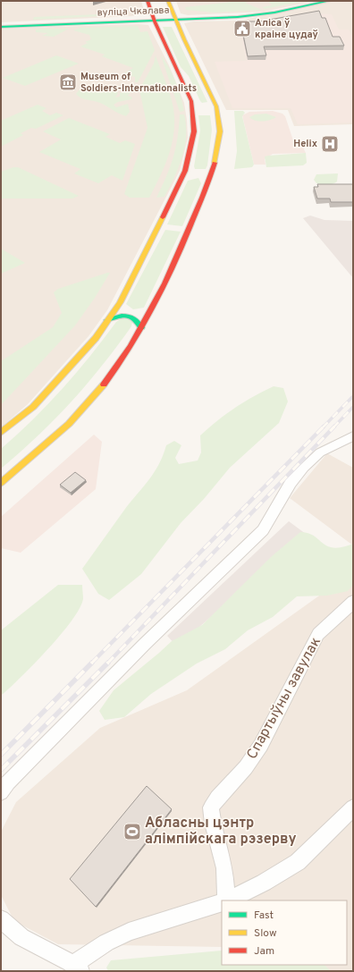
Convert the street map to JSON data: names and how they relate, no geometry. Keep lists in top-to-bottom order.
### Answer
{
  "streets": {
    "main road": ["вуліца Чкалава"],
    "street": ["Спартыўны завулак"]
  },
  "places": {
    "public building": ["Аліса ў краіне цудаў"],
    "museum": ["Museum of Soldiers-Internationalists"],
    "hospital": ["Helix"],
    "sports": ["Абласны цэнтр алімпійскага рэзерву"]
  },
  "legend": ["Fast", "Slow", "Jam"]
}
